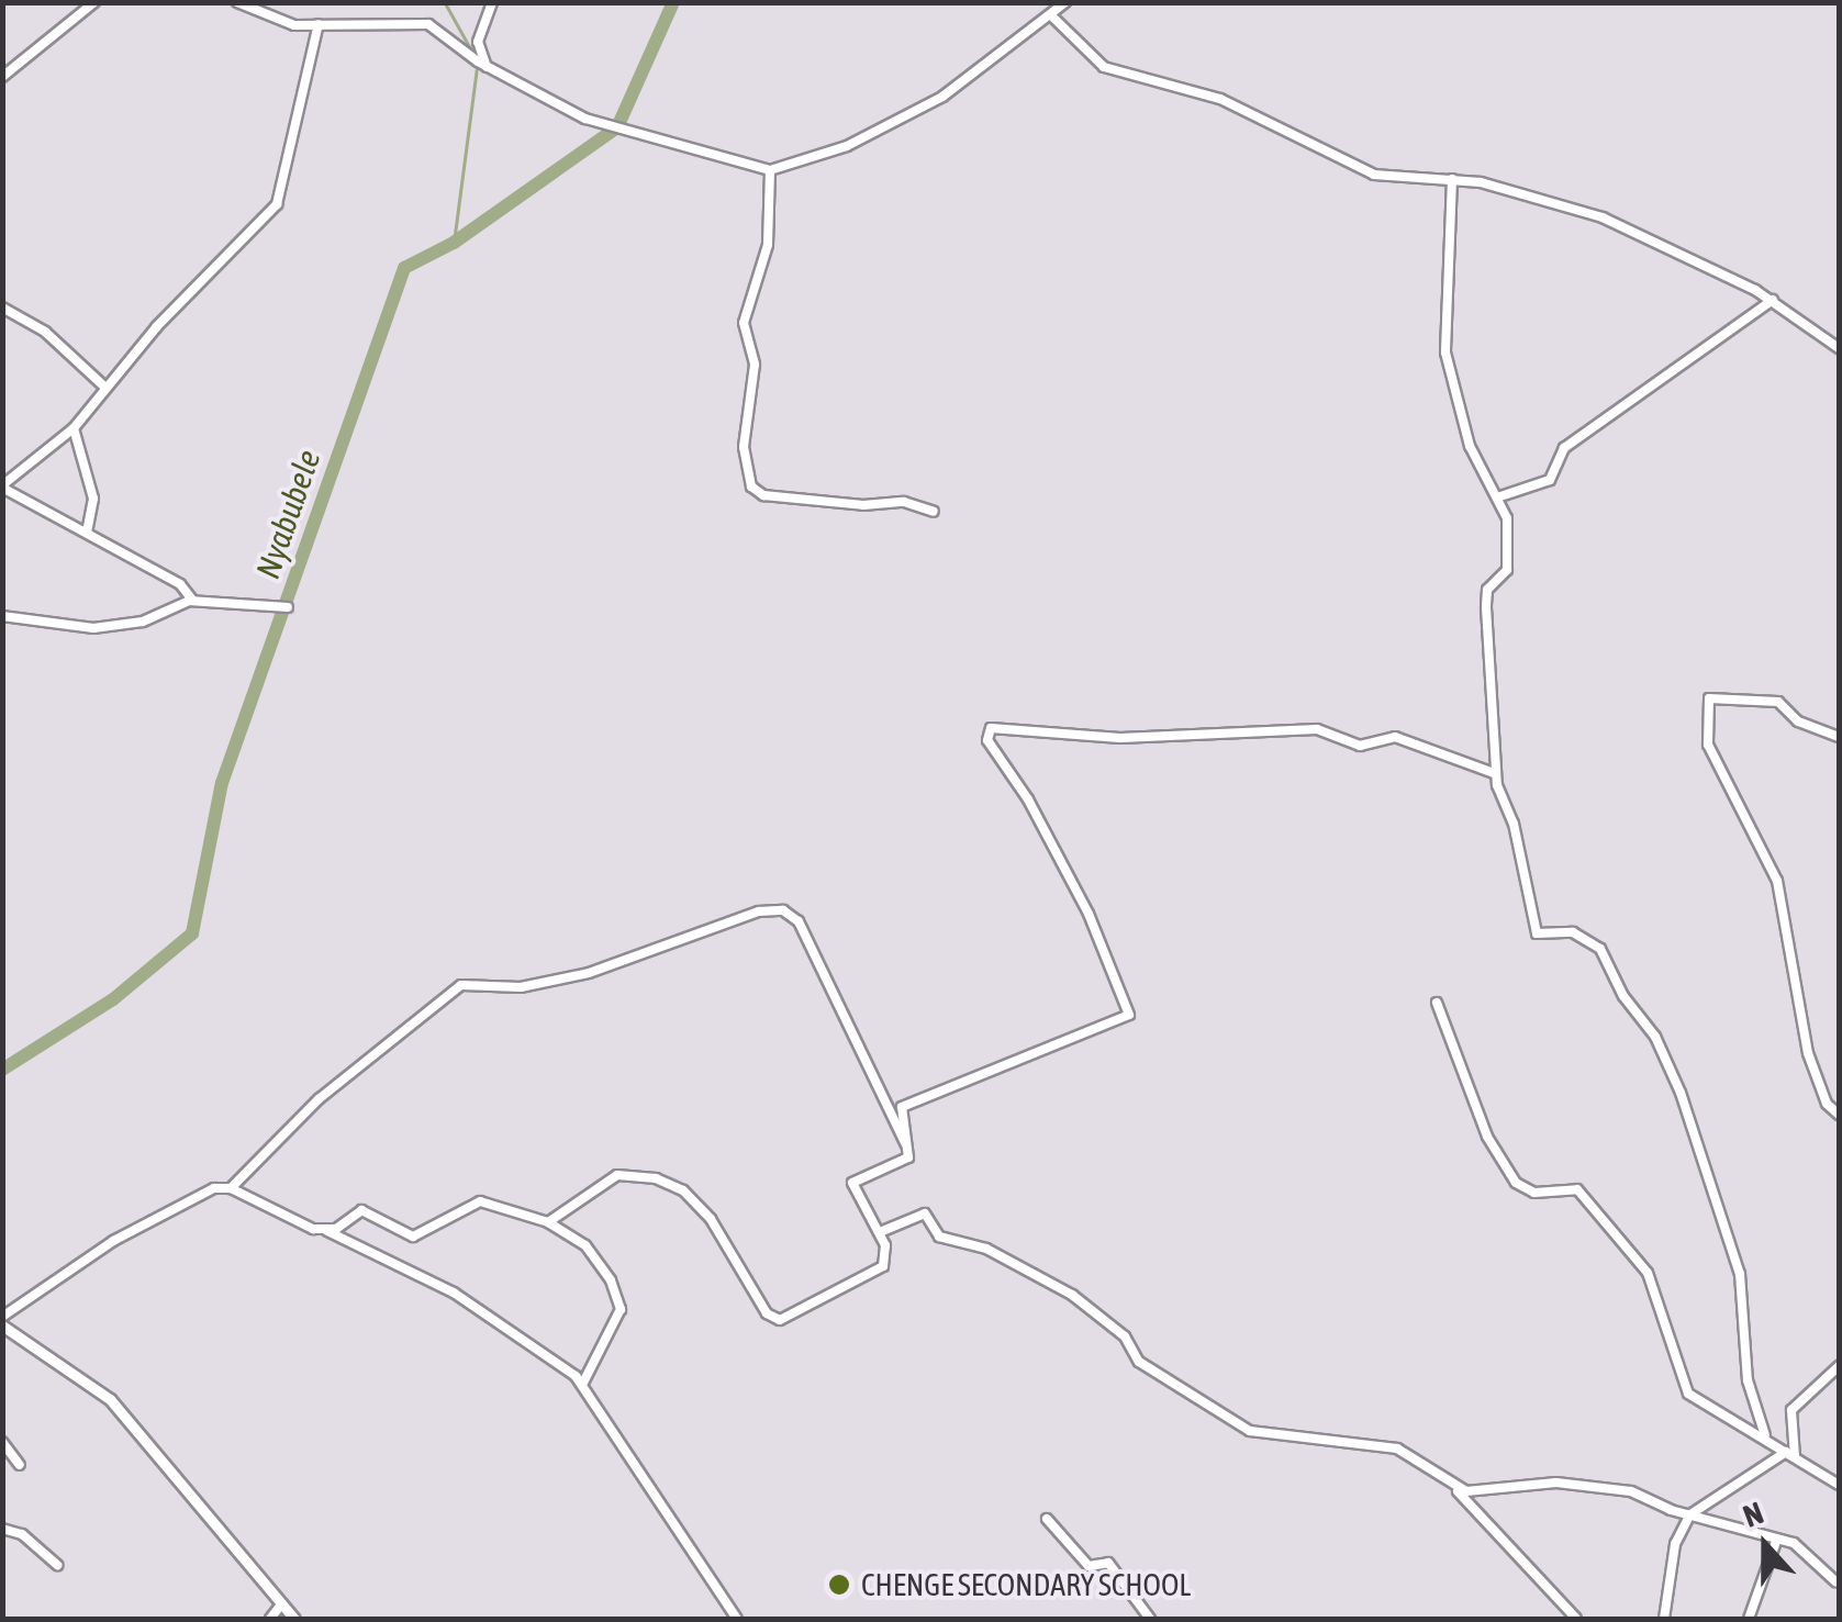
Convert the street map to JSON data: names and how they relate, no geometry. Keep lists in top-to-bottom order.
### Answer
{
  "water": ["Nyabubele"],
  "places": ["CHENGE SECONDARY SCHOOL"],
  "north": "top"
}
